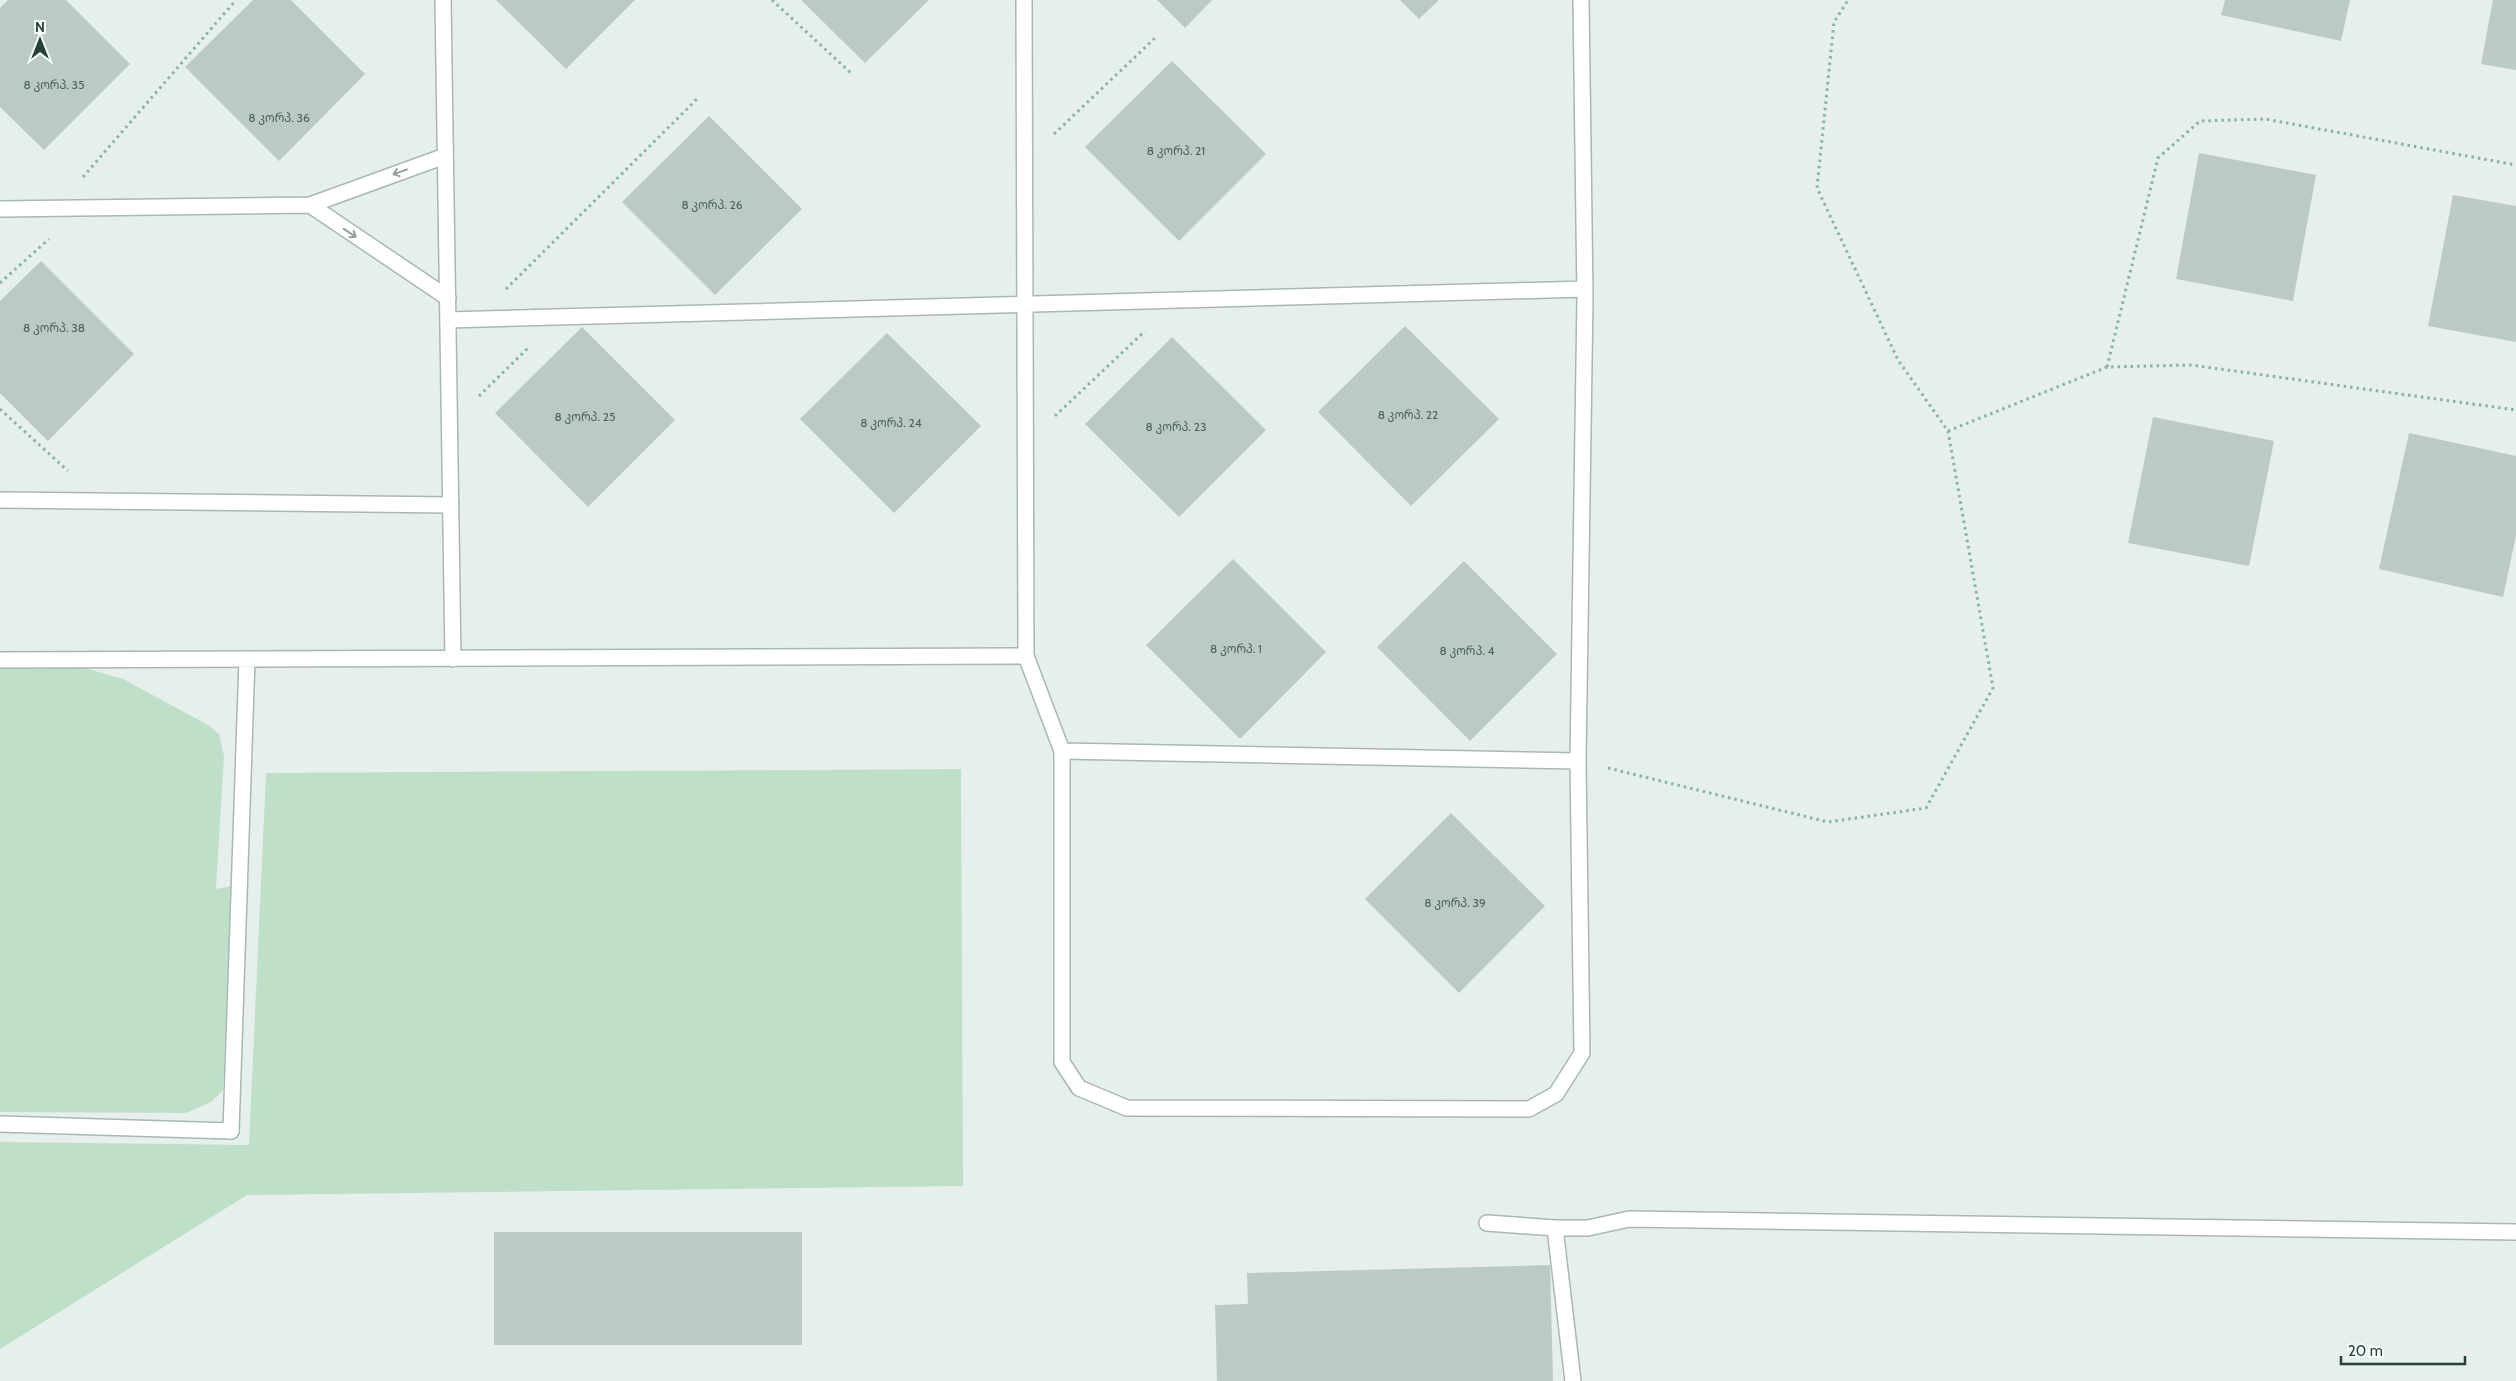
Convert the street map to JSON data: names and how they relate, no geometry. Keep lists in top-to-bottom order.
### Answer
{
  "house_numbers": [
    "8 კორპ. 35",
    "8 კორპ. 36",
    "8 კორპ. 21",
    "8 კორპ. 26",
    "8 კორპ. 38",
    "8 კორპ. 22",
    "8 კორპ. 25",
    "8 კორპ. 24",
    "8 კორპ. 23",
    "8 კორპ. 1",
    "8 კორპ. 4",
    "8 კორპ. 39"
  ],
  "scale_bar": "20 m",
  "north": "top"
}
